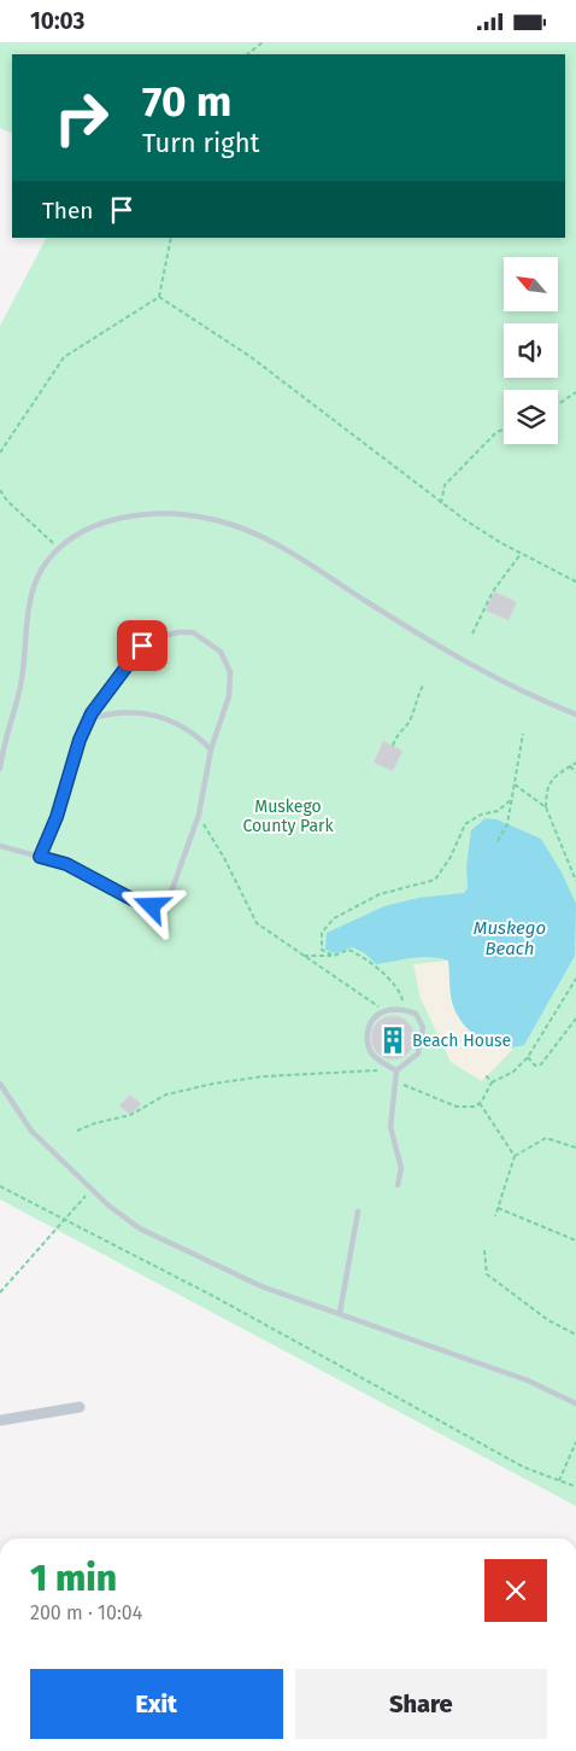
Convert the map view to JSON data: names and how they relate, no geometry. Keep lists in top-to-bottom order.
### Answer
{
  "water": ["Muskego Beach"],
  "parks": ["Muskego County Park"],
  "places": {
    "building": ["Beach House"]
  },
  "north": "top left",
  "page": {
    "status": "10:03",
    "turn": ["70 m", "Turn right"],
    "then": "Then",
    "heading": ["1 min", "200 m · 10:04"],
    "buttons": ["Exit", "Share"]
  }
}
